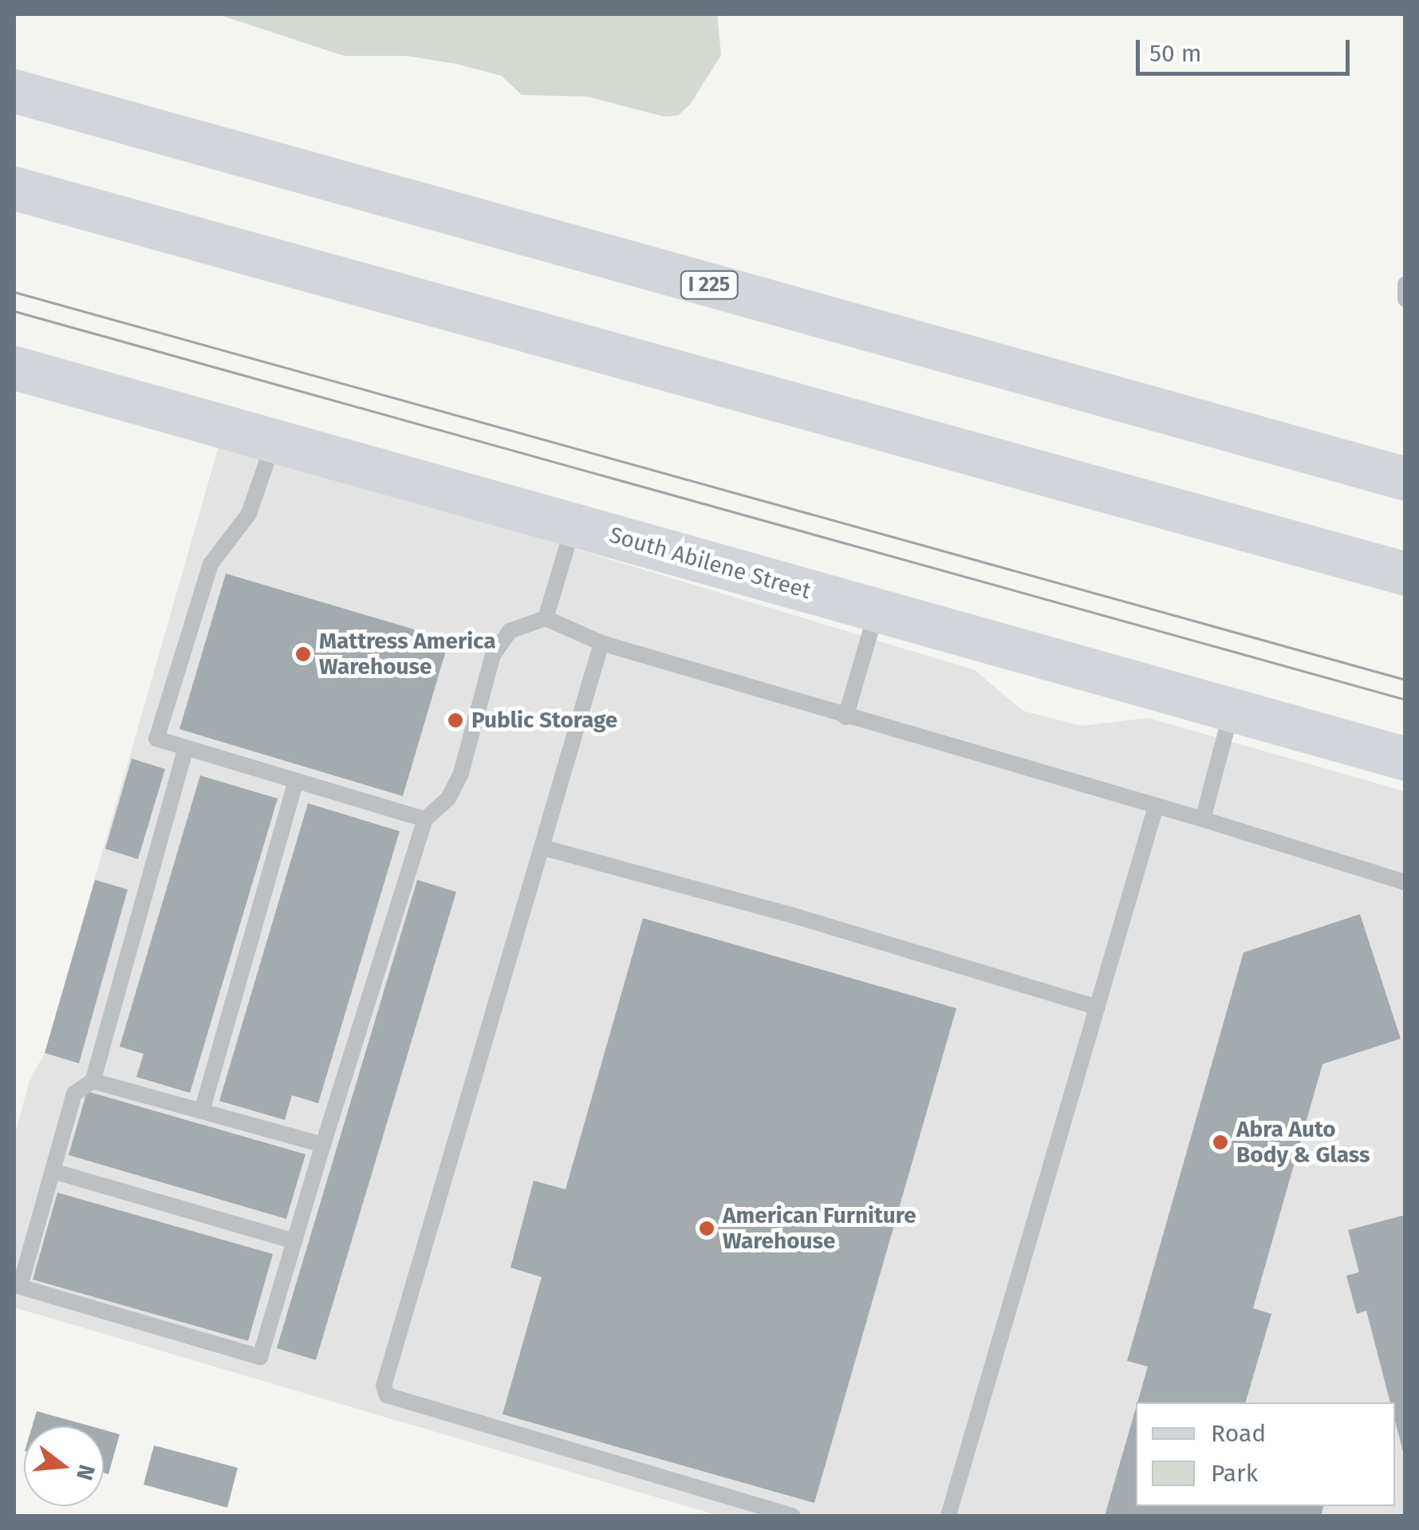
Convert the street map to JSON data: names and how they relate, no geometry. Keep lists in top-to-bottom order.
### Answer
{
  "streets": {
    "main road": ["I 225", "South Abilene Street"]
  },
  "places": [
    "Mattress America Warehouse",
    "Public Storage",
    "Abra Auto Body & Glass",
    "American Furniture Warehouse"
  ],
  "legend": ["Road", "Park"],
  "scale_bar": "50 m",
  "north": "right"
}
